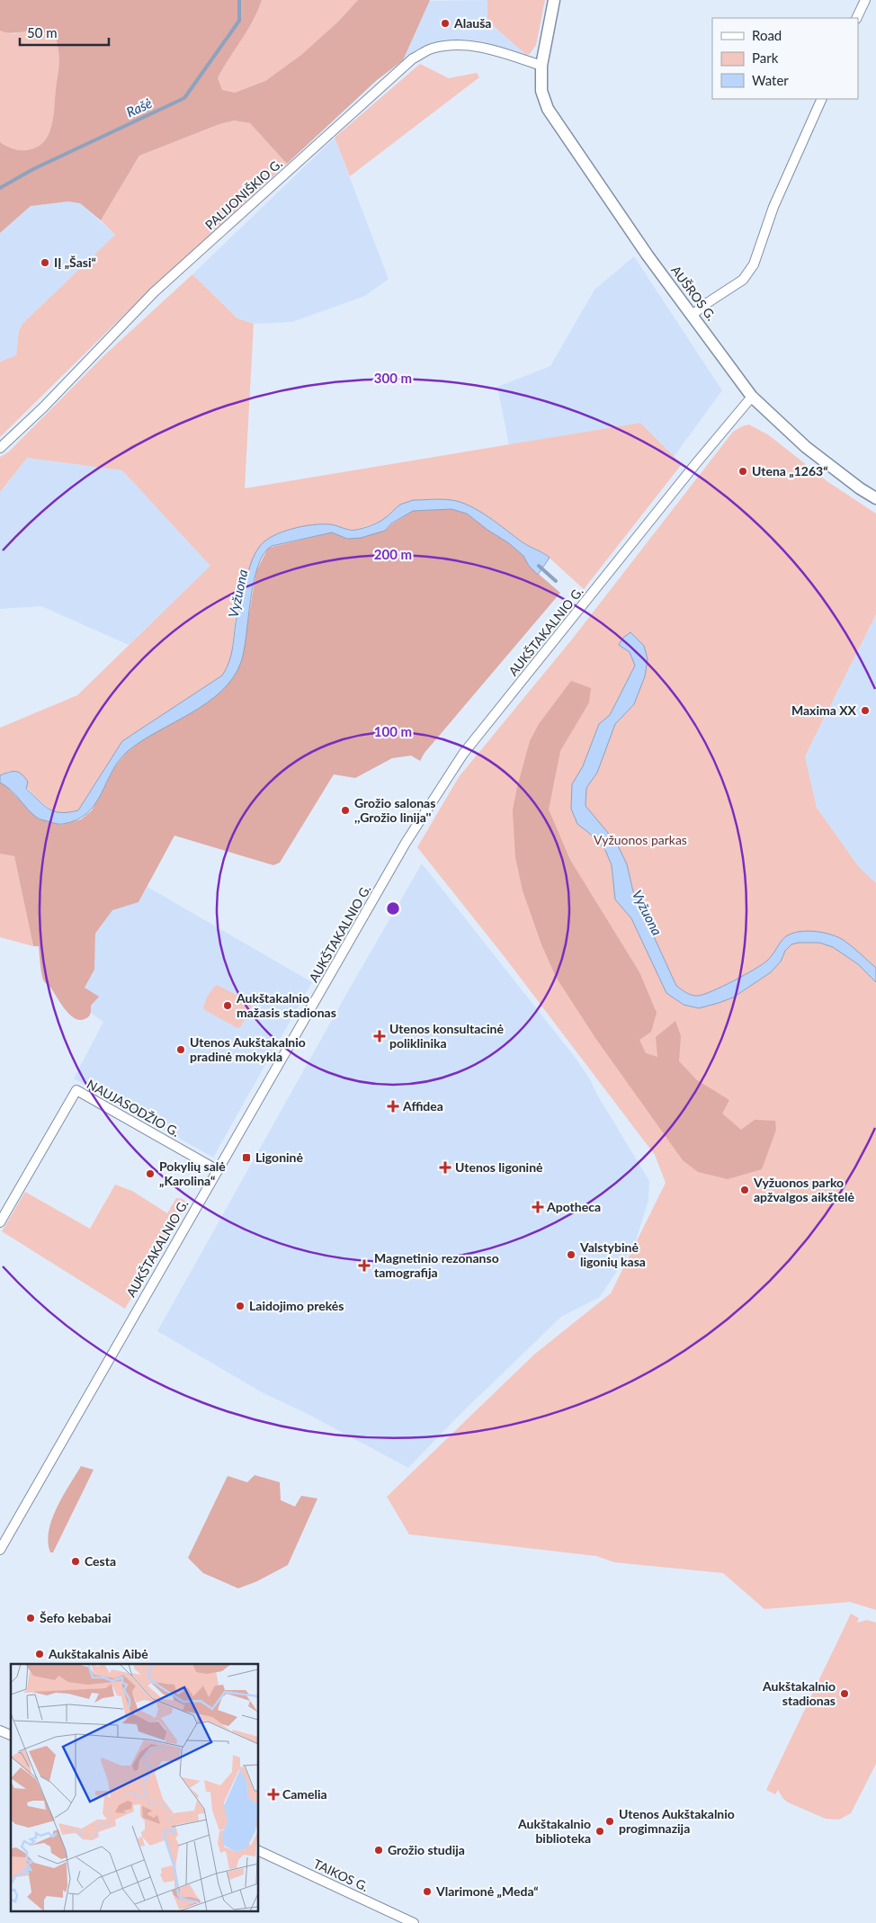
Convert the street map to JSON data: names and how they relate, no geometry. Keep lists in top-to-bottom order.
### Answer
{
  "streets": {
    "street": [
      "PALIJONIŠKIO G.",
      "AUŠROS G.",
      "AUKŠTAKALNIO G.",
      "NAUJASODŽIO G.",
      "TAIKOS G."
    ]
  },
  "crossings": [
    ["PALIJONIŠKIO G.", "AUŠROS G."],
    ["AUŠROS G.", "AUKŠTAKALNIO G."],
    ["AUKŠTAKALNIO G.", "NAUJASODŽIO G."]
  ],
  "water": ["Rašė", "Vyžuona"],
  "parks": ["Vyžuonos parkas"],
  "places": {
    "other": [
      "Alauša",
      "IĮ „Šasi“",
      "Utena „1263“",
      "Maxima XX",
      "Grožio salonas ,,Grožio linija''",
      "Aukštakalnio mažasis stadionas",
      "Utenos Aukštakalnio pradinė mokykla",
      "Pokylių salė „Karolina“",
      "Vyžuonos parko apžvalgos aikštelė",
      "Valstybinė ligonių kasa",
      "Laidojimo prekės",
      "Cesta",
      "Šefo kebabai",
      "Aukštakalnis Aibė",
      "Aukštakalnio stadionas",
      "Utenos Aukštakalnio progimnazija",
      "Aukštakalnio biblioteka",
      "Grožio studija",
      "Vlarimonė „Meda“"
    ],
    "health": [
      "Utenos konsultacinė poliklinika",
      "Affidea",
      "Utenos ligoninė",
      "Apotheca",
      "Magnetinio rezonanso tamografija",
      "Camelia"
    ],
    "transit": ["Ligoninė"]
  },
  "legend": ["Road", "Park", "Water"],
  "scale_bar": "50 m",
  "rings": ["300 m", "200 m", "100 m"]
}
